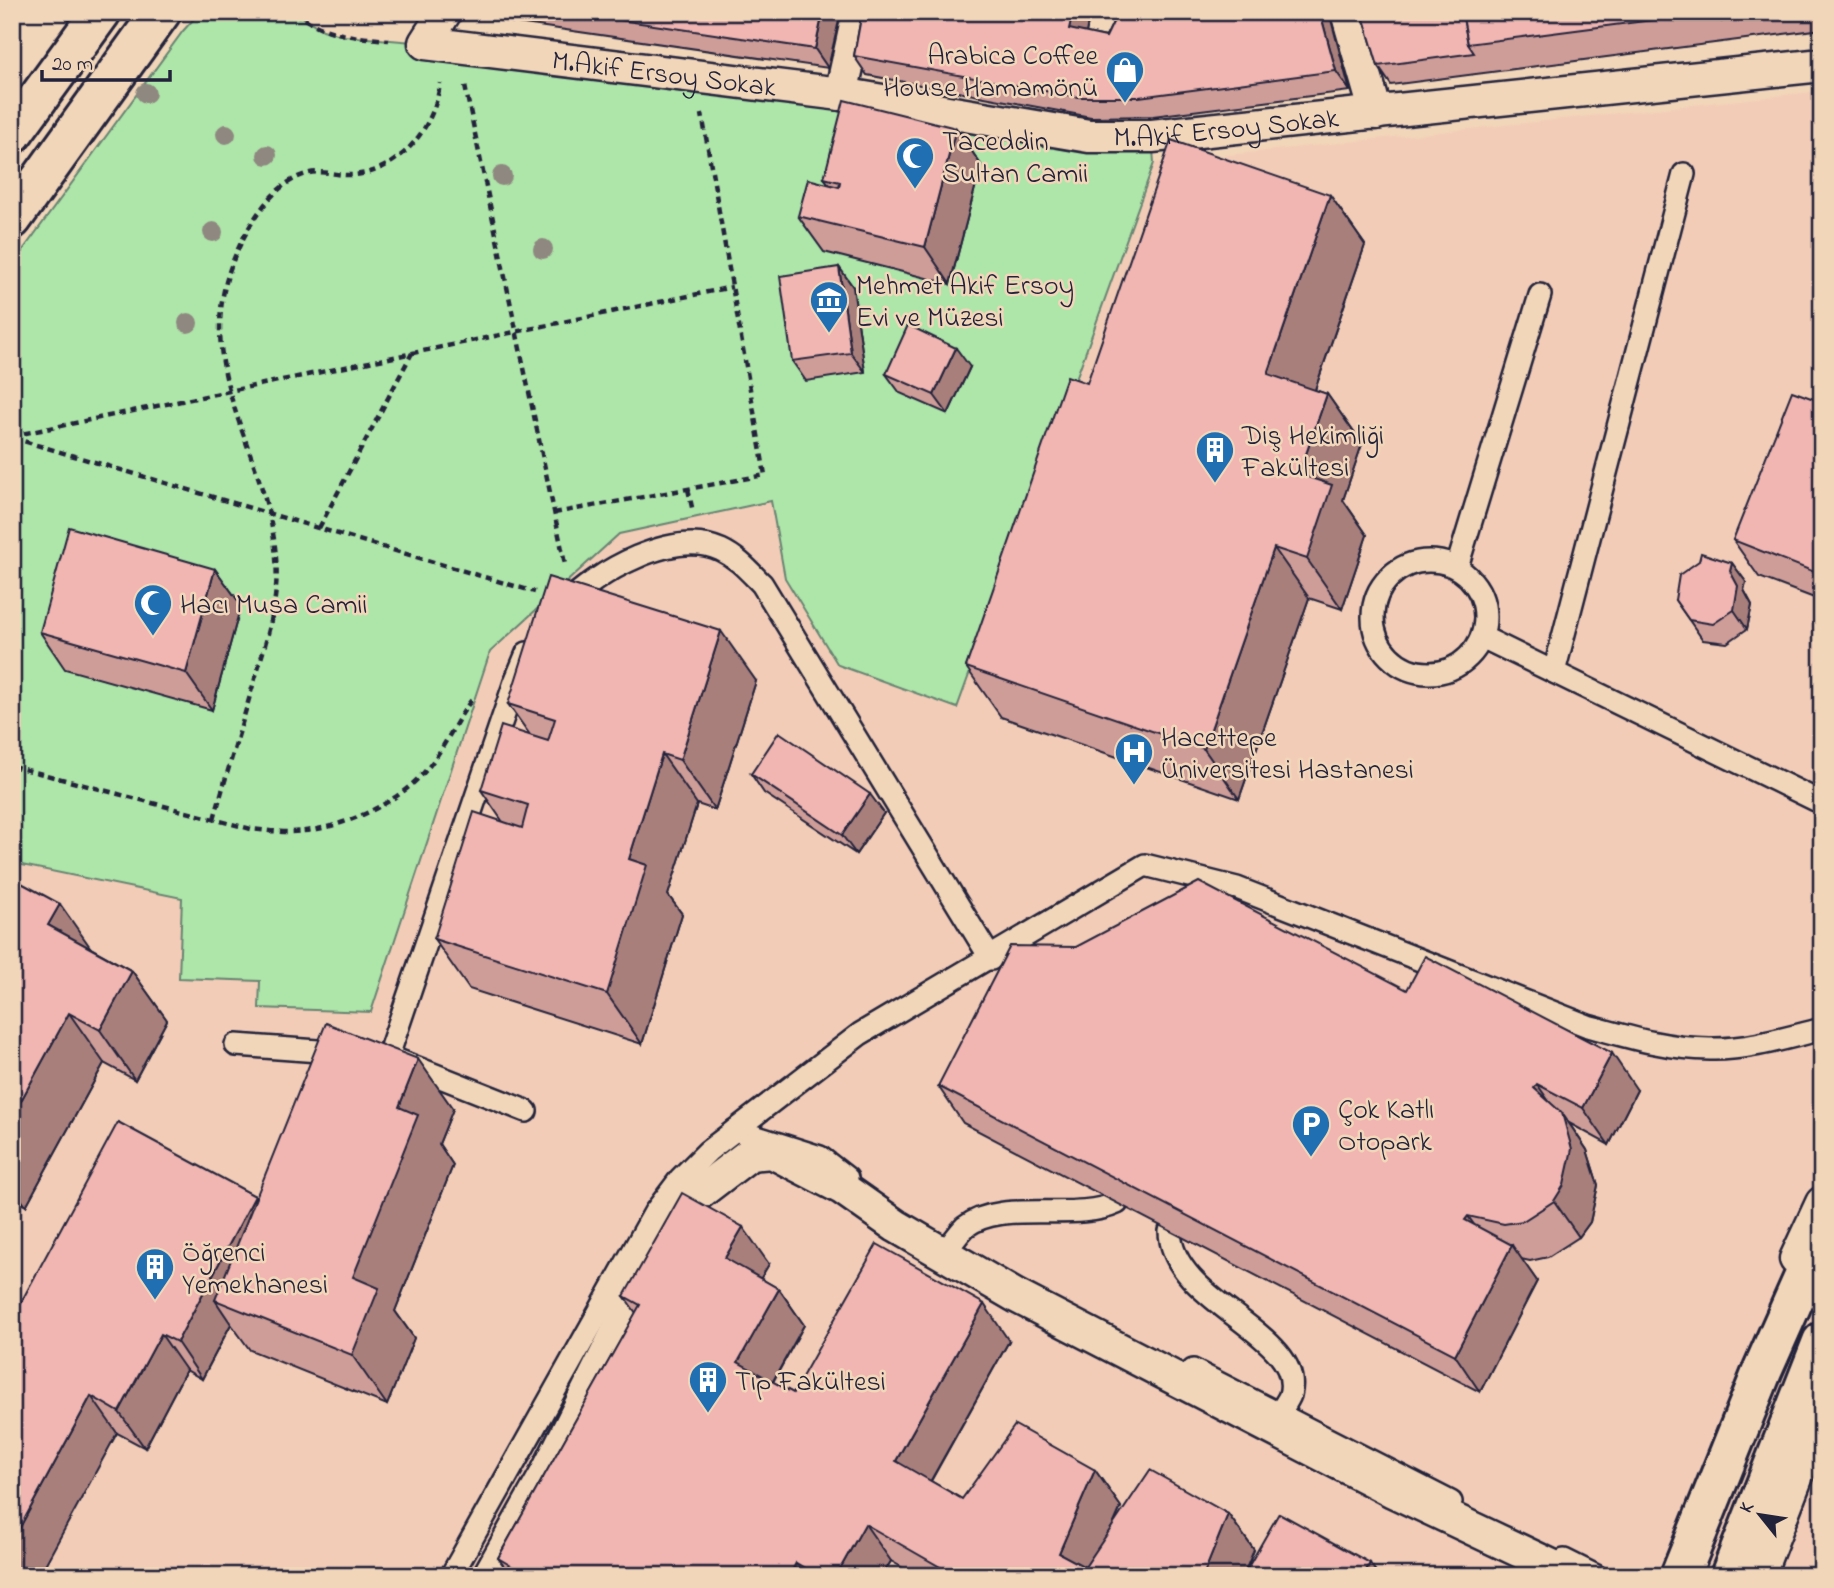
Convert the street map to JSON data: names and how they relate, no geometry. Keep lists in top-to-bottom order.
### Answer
{
  "streets": {
    "street": ["M.Akif Ersoy Sokak"]
  },
  "places": {
    "shop": ["Arabica Coffee House Hamamönü"],
    "mosque": ["Taceddin Sultan Camii", "Hacı Musa Camii"],
    "museum": ["Mehmet Akif Ersoy Evi ve Müzesi"],
    "building": ["Diş Hekimliği Fakültesi", "Öğrenci Yemekhanesi", "Tıp Fakültesi"],
    "hospital": ["Hacettepe Üniversitesi Hastanesi"],
    "parking": ["Çok Katlı Otopark"]
  },
  "scale_bar": "20 m",
  "north": "top left"
}
